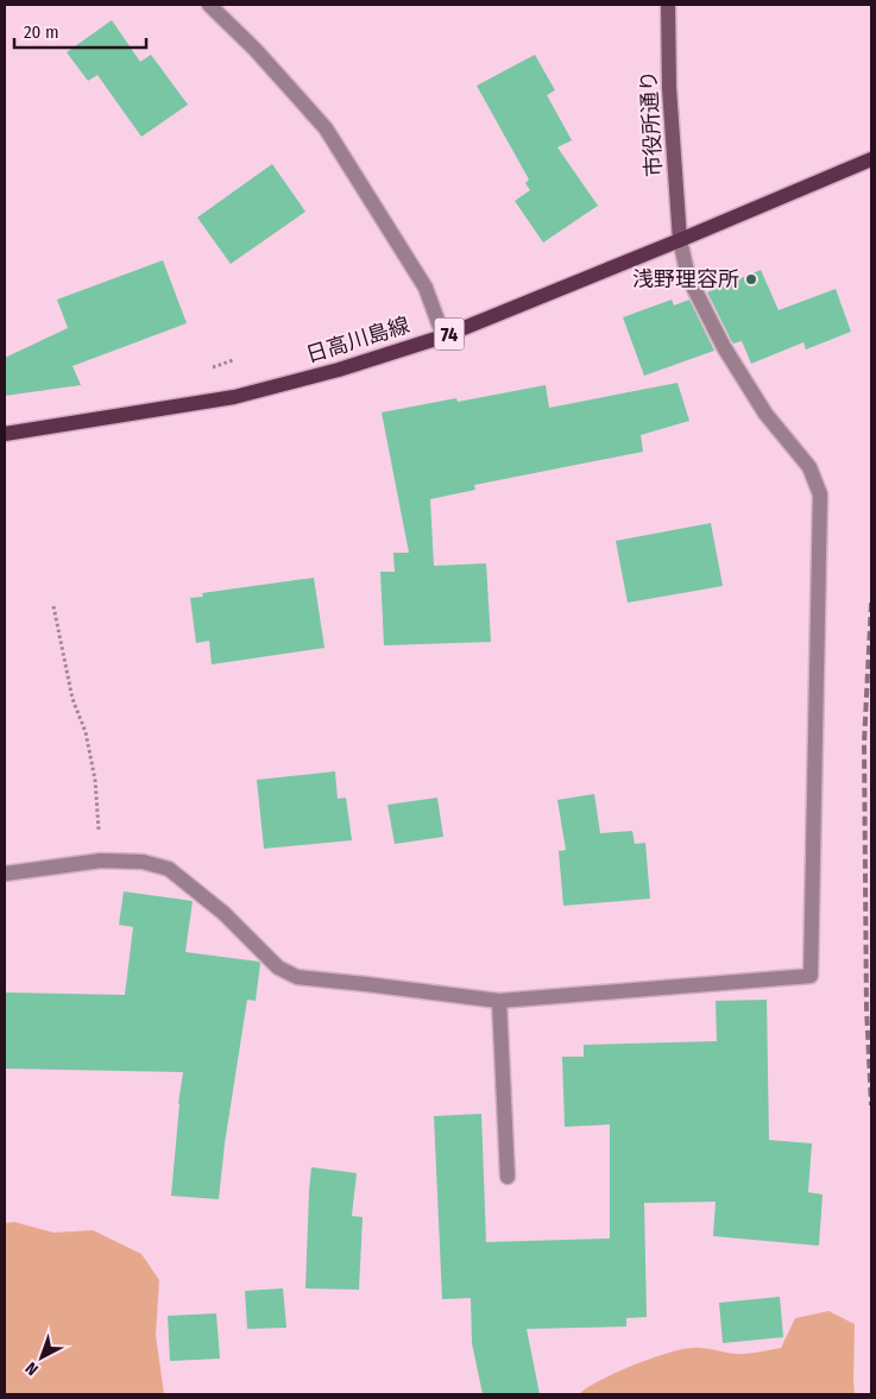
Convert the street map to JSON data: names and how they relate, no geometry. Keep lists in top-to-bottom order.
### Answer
{
  "streets": {
    "main road": ["74", "日高川島線"],
    "street": ["市役所通り"]
  },
  "crossings": [
    ["市役所通り", "日高川島線"]
  ],
  "places": ["浅野理容所"],
  "scale_bar": "20 m",
  "north": "bottom left"
}
